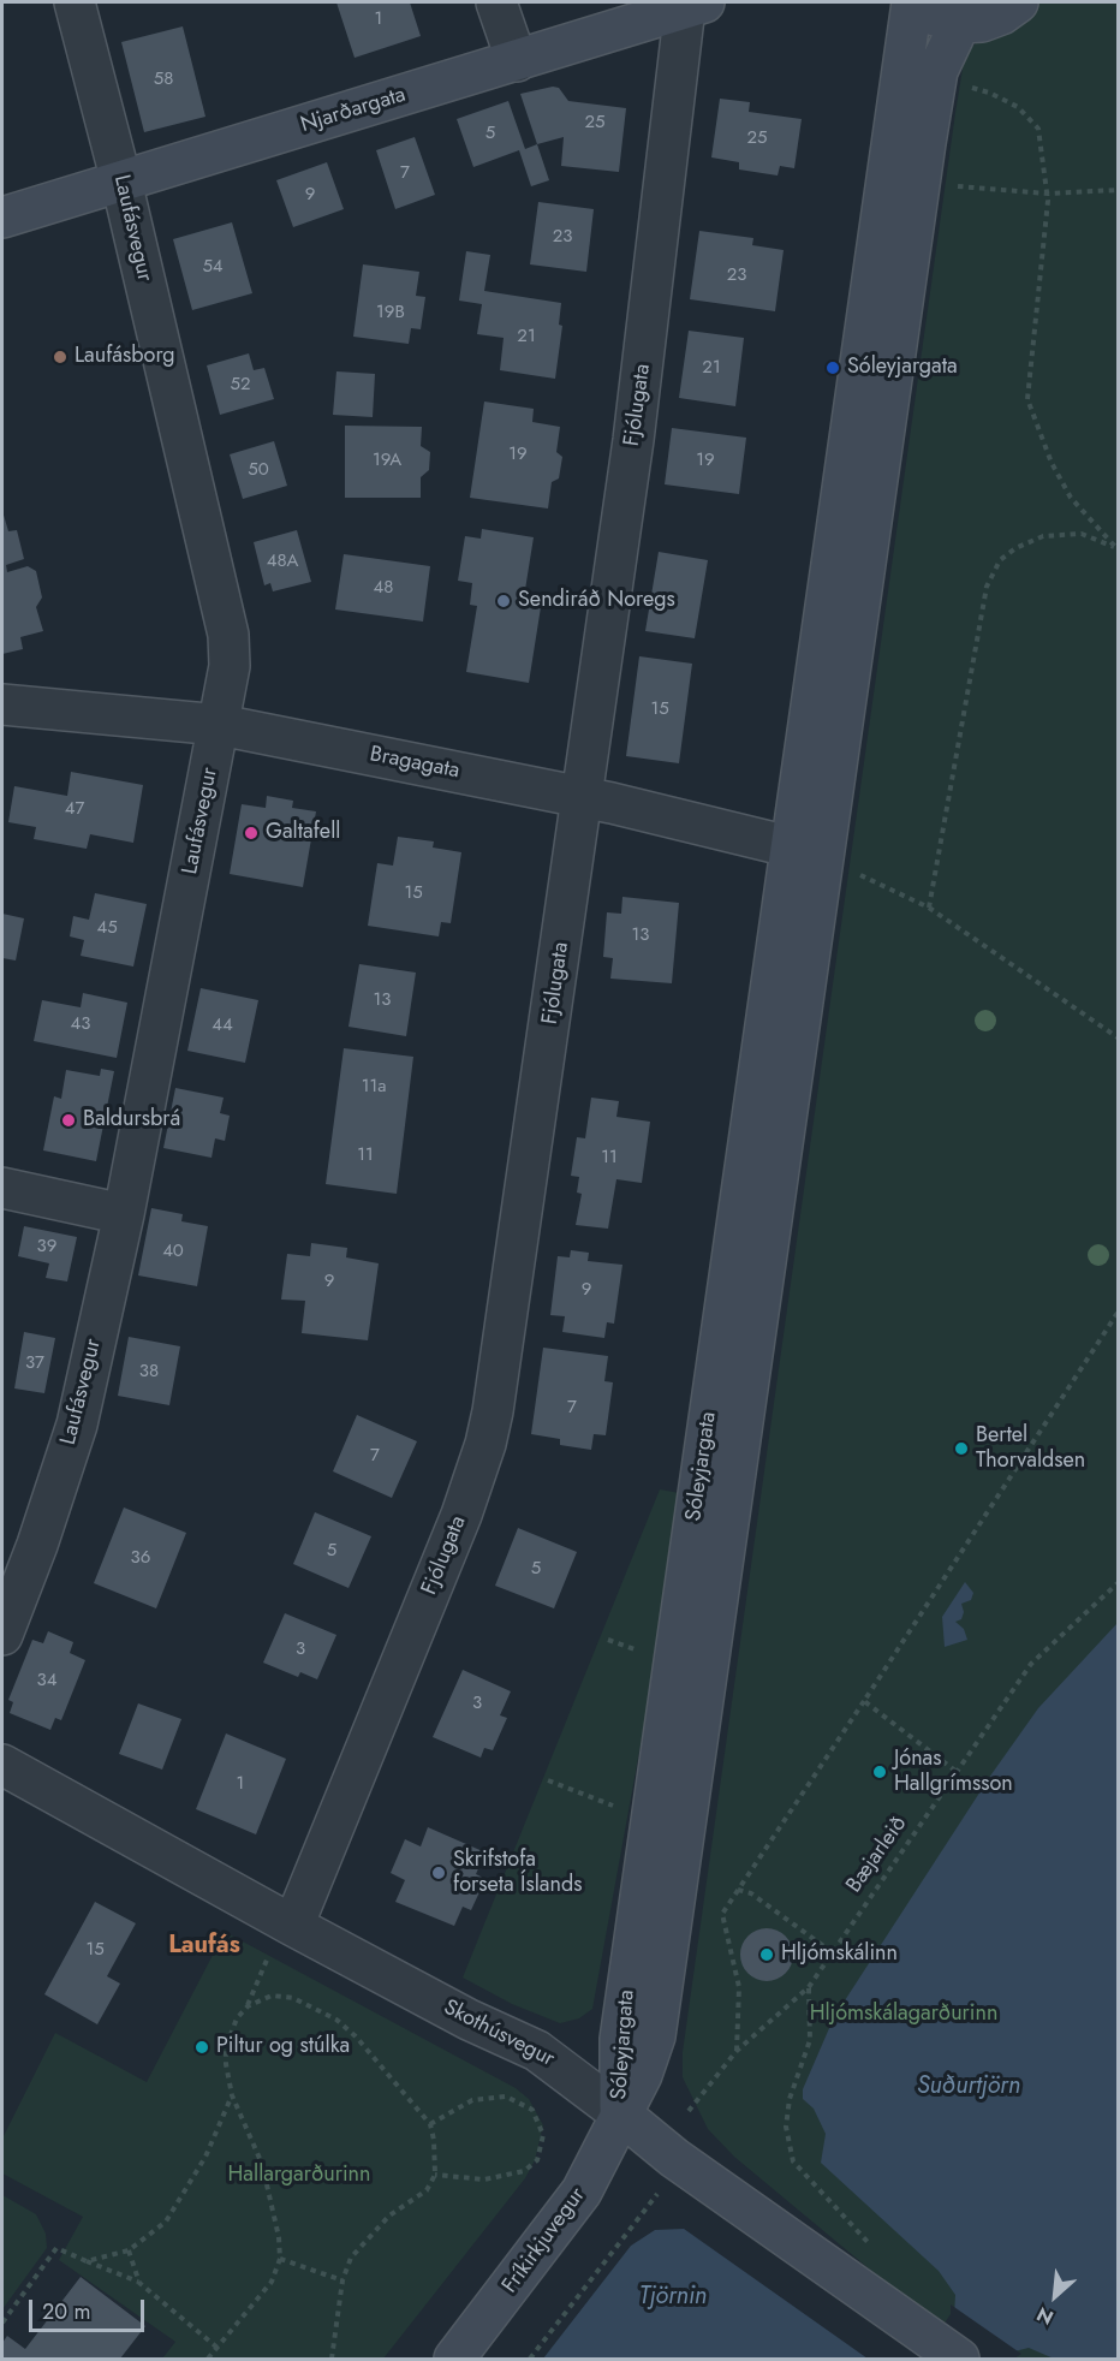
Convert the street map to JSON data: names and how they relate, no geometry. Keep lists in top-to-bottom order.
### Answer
{
  "streets": {
    "main road": [
      "Njarðargata",
      "Sóleyjargata",
      "Skothúsvegur",
      "Fríkirkjuvegur"
    ],
    "street": ["Laufásvegur", "Fjólugata", "Bragagata"],
    "path": ["Bæjarleið"]
  },
  "crossings": [
    ["Njarðargata", "Laufásvegur"],
    ["Njarðargata", "Fjólugata"],
    ["Laufásvegur", "Bragagata"],
    ["Fjólugata", "Bragagata"],
    ["Fjólugata", "Skothúsvegur"],
    ["Bragagata", "Sóleyjargata"],
    ["Sóleyjargata", "Skothúsvegur"],
    ["Sóleyjargata", "Fríkirkjuvegur"],
    ["Skothúsvegur", "Fríkirkjuvegur"]
  ],
  "districts": ["Laufás"],
  "water": ["Suðurtjörn", "Tjörnin"],
  "parks": ["Hljómskálagarðurinn", "Hallargarðurinn"],
  "places": [
    "Laufásborg",
    "Sóleyjargata",
    "Sendiráð Noregs",
    "Galtafell",
    "Baldursbrá",
    "Bertel Thorvaldsen",
    "Jónas Hallgrímsson",
    "Skrifstofa forseta Íslands",
    "Hljómskálinn",
    "Piltur og stúlka"
  ],
  "house_numbers": [
    "1",
    "58",
    "25",
    "5",
    "25",
    "7",
    "9",
    "23",
    "54",
    "23",
    "19B",
    "21",
    "21",
    "52",
    "19",
    "19A",
    "19",
    "50",
    "48A",
    "48",
    "15",
    "47",
    "15",
    "45",
    "13",
    "13",
    "43",
    "44",
    "11a",
    "11",
    "11",
    "39",
    "40",
    "9",
    "9",
    "37",
    "38",
    "7",
    "7",
    "5",
    "36",
    "5",
    "3",
    "34",
    "3",
    "1",
    "15"
  ],
  "scale_bar": "20 m",
  "north": "bottom left"
}
